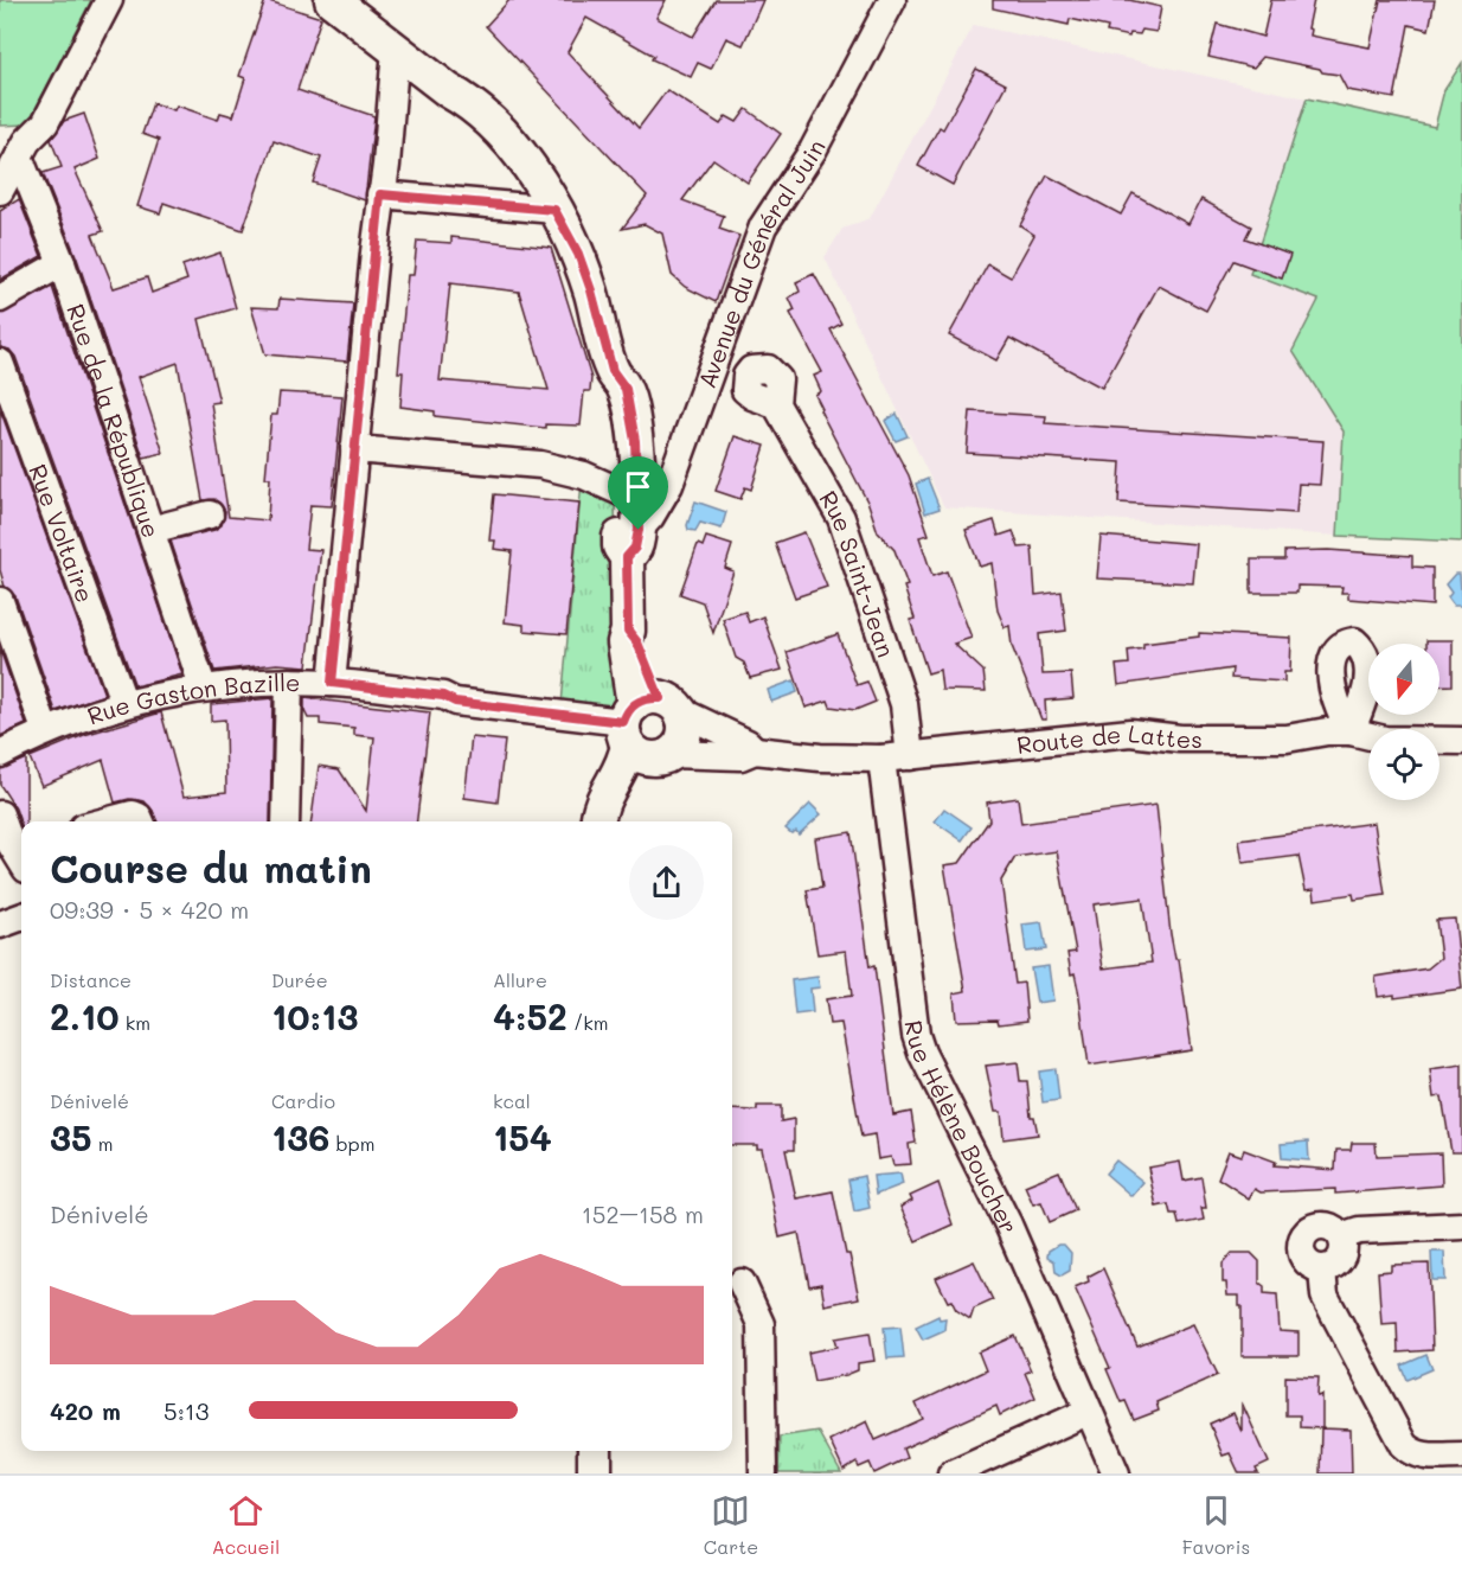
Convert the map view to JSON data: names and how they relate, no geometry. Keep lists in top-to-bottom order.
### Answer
{
  "streets": {
    "street": [
      "Avenue du Général Juin",
      "Rue de la République",
      "Rue Voltaire",
      "Rue Saint-Jean",
      "Rue Gaston Bazille",
      "Route de Lattes",
      "Rue Hélène Boucher"
    ]
  },
  "crossings": [
    ["Rue de la République", "Rue Gaston Bazille"],
    ["Rue Voltaire", "Rue Gaston Bazille"],
    ["Rue Saint-Jean", "Route de Lattes"],
    ["Rue Gaston Bazille", "Route de Lattes"],
    ["Route de Lattes", "Rue Hélène Boucher"]
  ],
  "north": "bottom",
  "page": {
    "heading": ["Course du matin", "09:39 · 5 × 420 m"],
    "stats": [
      ["Distance", "2.10 km"],
      ["Durée", "10:13"],
      ["Allure", "4:52 /km"],
      ["Dénivelé", "35 m"],
      ["Cardio", "136 bpm"],
      ["kcal", "154"]
    ],
    "chart": ["Dénivelé", "152–158 m"],
    "list": [
      {
        "name": "420 m",
        "note": "5:13"
      }
    ],
    "tabs": ["Accueil", "Carte", "Favoris"]
  }
}
